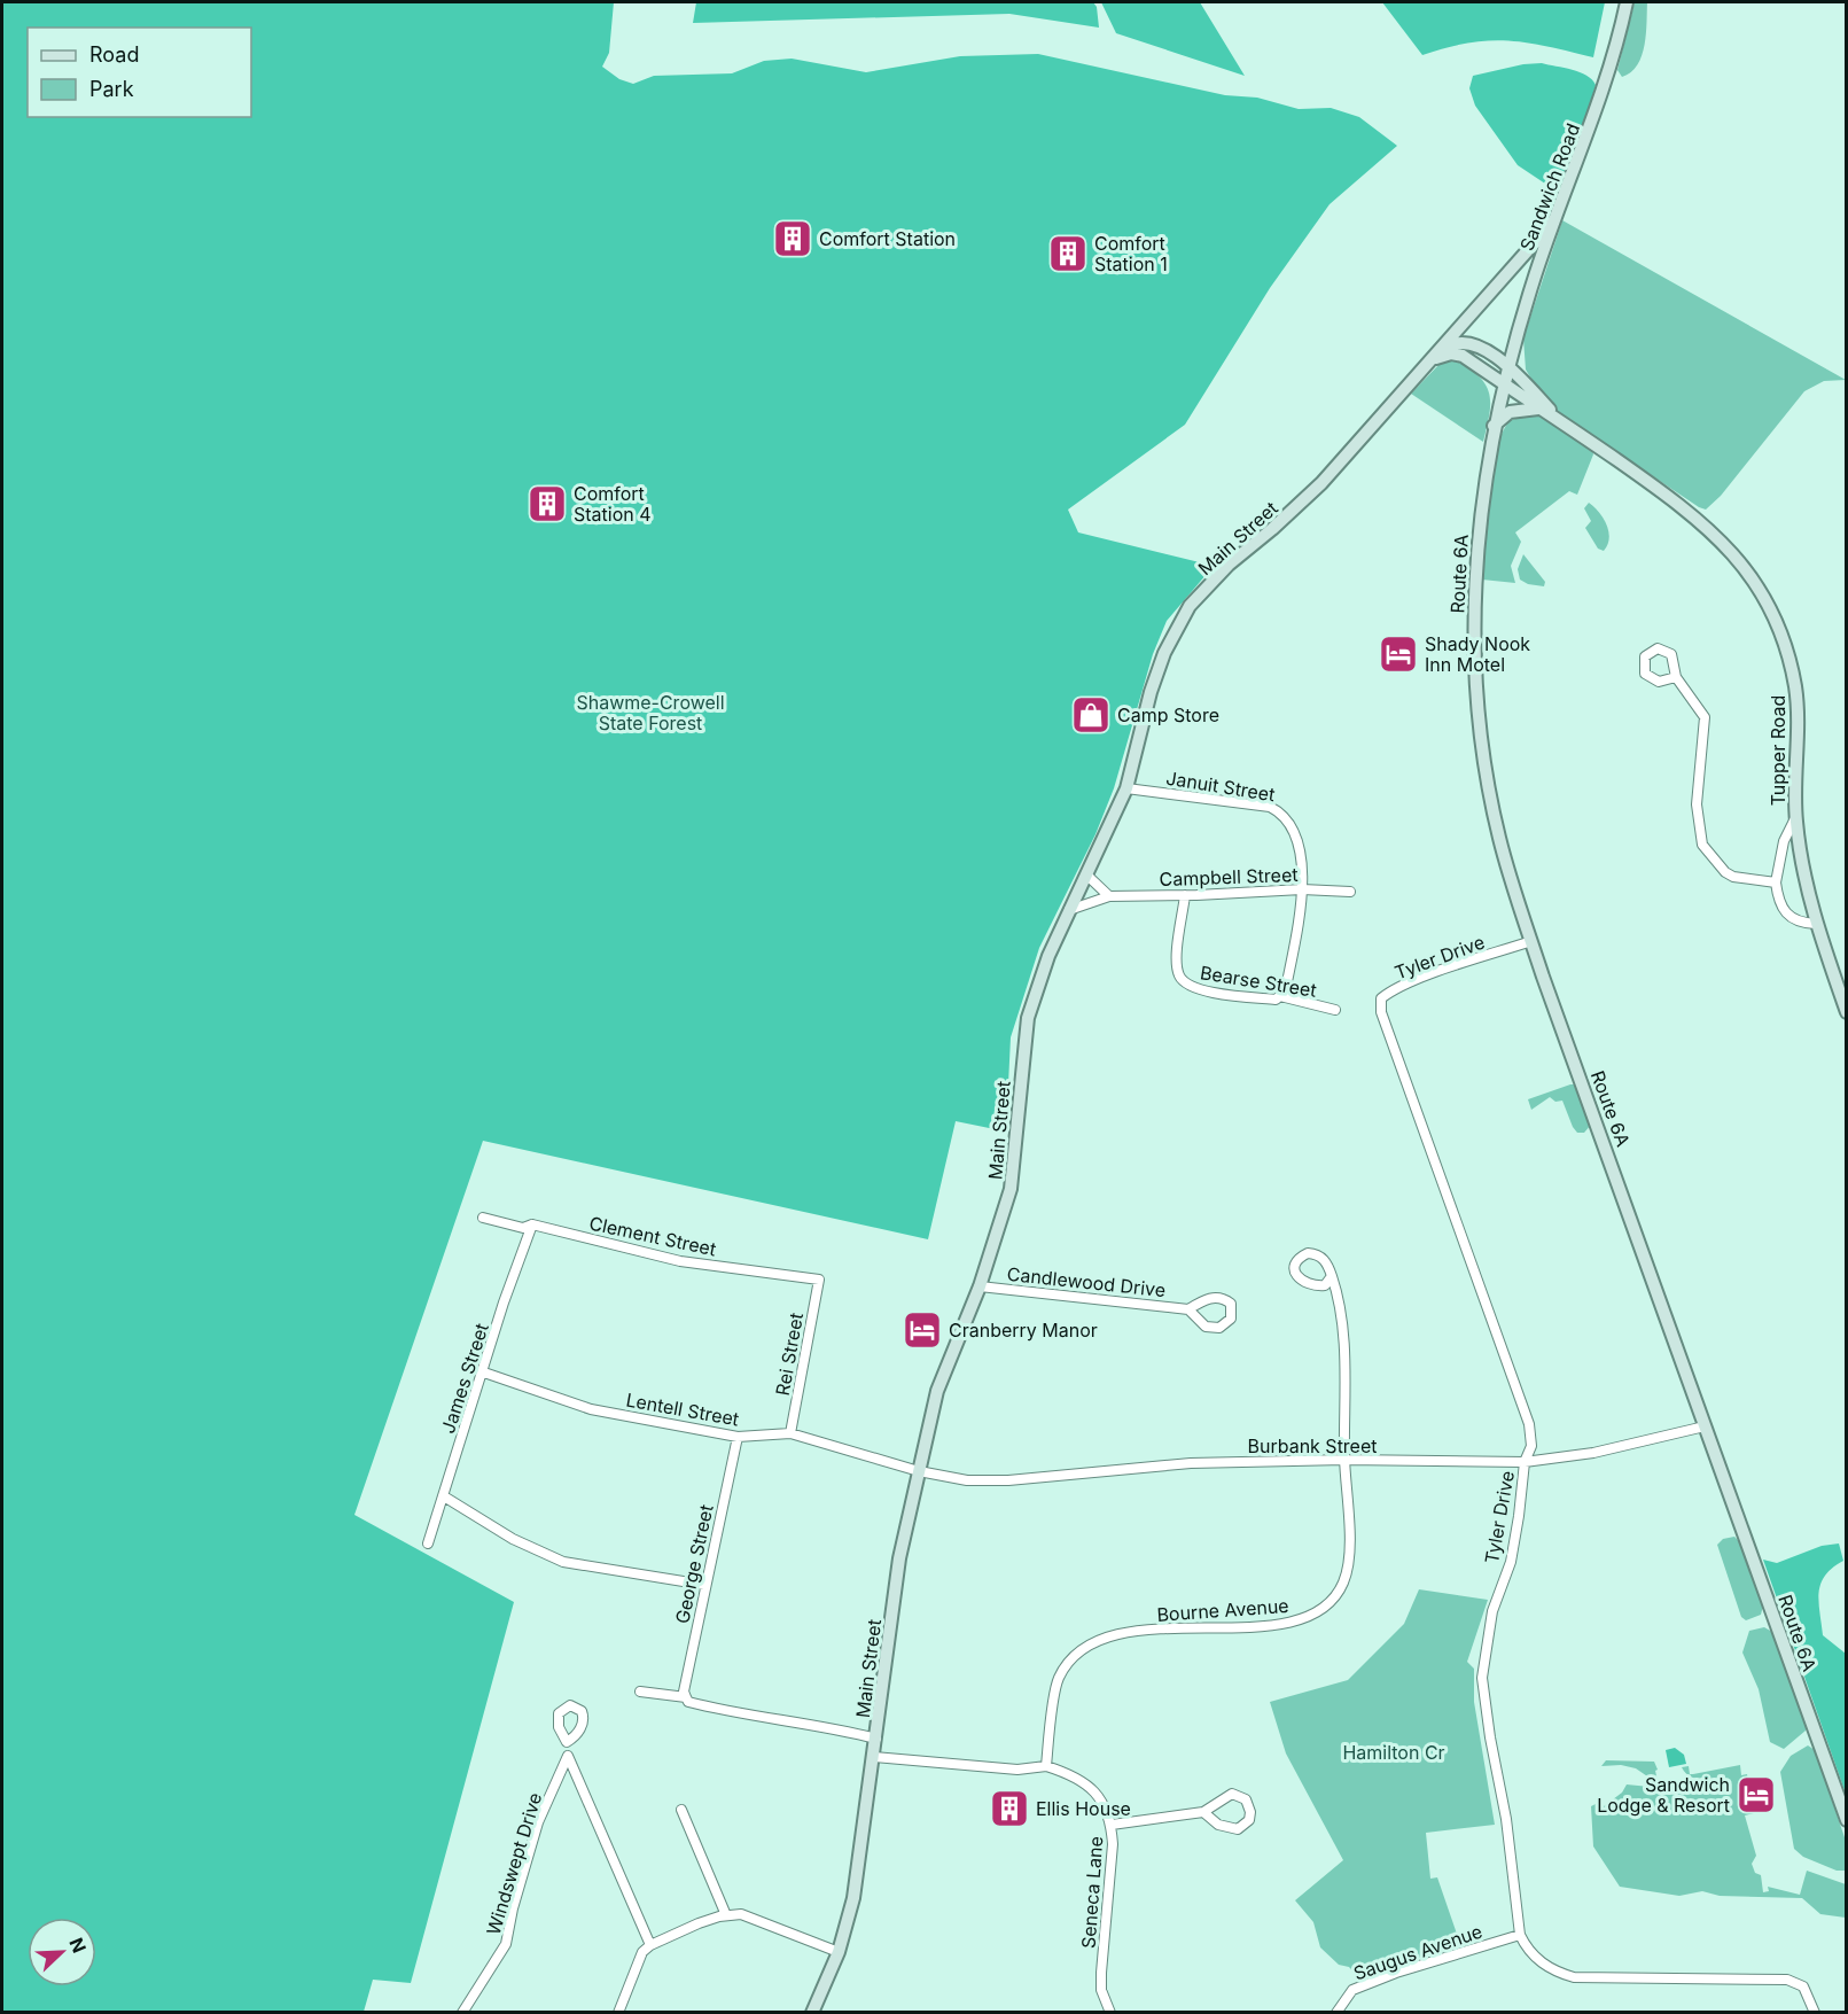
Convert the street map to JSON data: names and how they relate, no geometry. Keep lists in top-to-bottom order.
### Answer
{
  "streets": {
    "main road": [
      "Sandwich Road",
      "Main Street",
      "Route 6A",
      "Tupper Road"
    ],
    "street": [
      "Januit Street",
      "Campbell Street",
      "Tyler Drive",
      "Bearse Street",
      "Clement Street",
      "Candlewood Drive",
      "Rei Street",
      "James Street",
      "Lentell Street",
      "Burbank Street",
      "George Street",
      "Bourne Avenue",
      "Windswept Drive",
      "Seneca Lane",
      "Saugus Avenue"
    ]
  },
  "crossings": [
    ["Sandwich Road", "Main Street"],
    ["Sandwich Road", "Route 6A"],
    ["Sandwich Road", "Tupper Road"],
    ["Main Street", "Januit Street"],
    ["Main Street", "Campbell Street"],
    ["Main Street", "Candlewood Drive"],
    ["Main Street", "Lentell Street"],
    ["Main Street", "Burbank Street"],
    ["Route 6A", "Tupper Road"],
    ["Route 6A", "Tyler Drive"],
    ["Route 6A", "Burbank Street"],
    ["Januit Street", "Campbell Street"],
    ["Januit Street", "Bearse Street"],
    ["Campbell Street", "Bearse Street"],
    ["Tyler Drive", "Burbank Street"],
    ["Tyler Drive", "Saugus Avenue"],
    ["Clement Street", "Rei Street"],
    ["Clement Street", "James Street"],
    ["Rei Street", "Lentell Street"],
    ["James Street", "Lentell Street"],
    ["Lentell Street", "Burbank Street"],
    ["Lentell Street", "George Street"],
    ["Burbank Street", "Bourne Avenue"],
    ["Bourne Avenue", "Seneca Lane"]
  ],
  "parks": ["Shawme-Crowell State Forest", "Hamilton Cr"],
  "places": {
    "building": [
      "Comfort Station",
      "Comfort Station 1",
      "Comfort Station 4",
      "Ellis House"
    ],
    "hotel": ["Shady Nook Inn Motel", "Cranberry Manor", "Sandwich Lodge & Resort"],
    "shop": ["Camp Store"]
  },
  "legend": ["Road", "Park"],
  "north": "top right"
}
